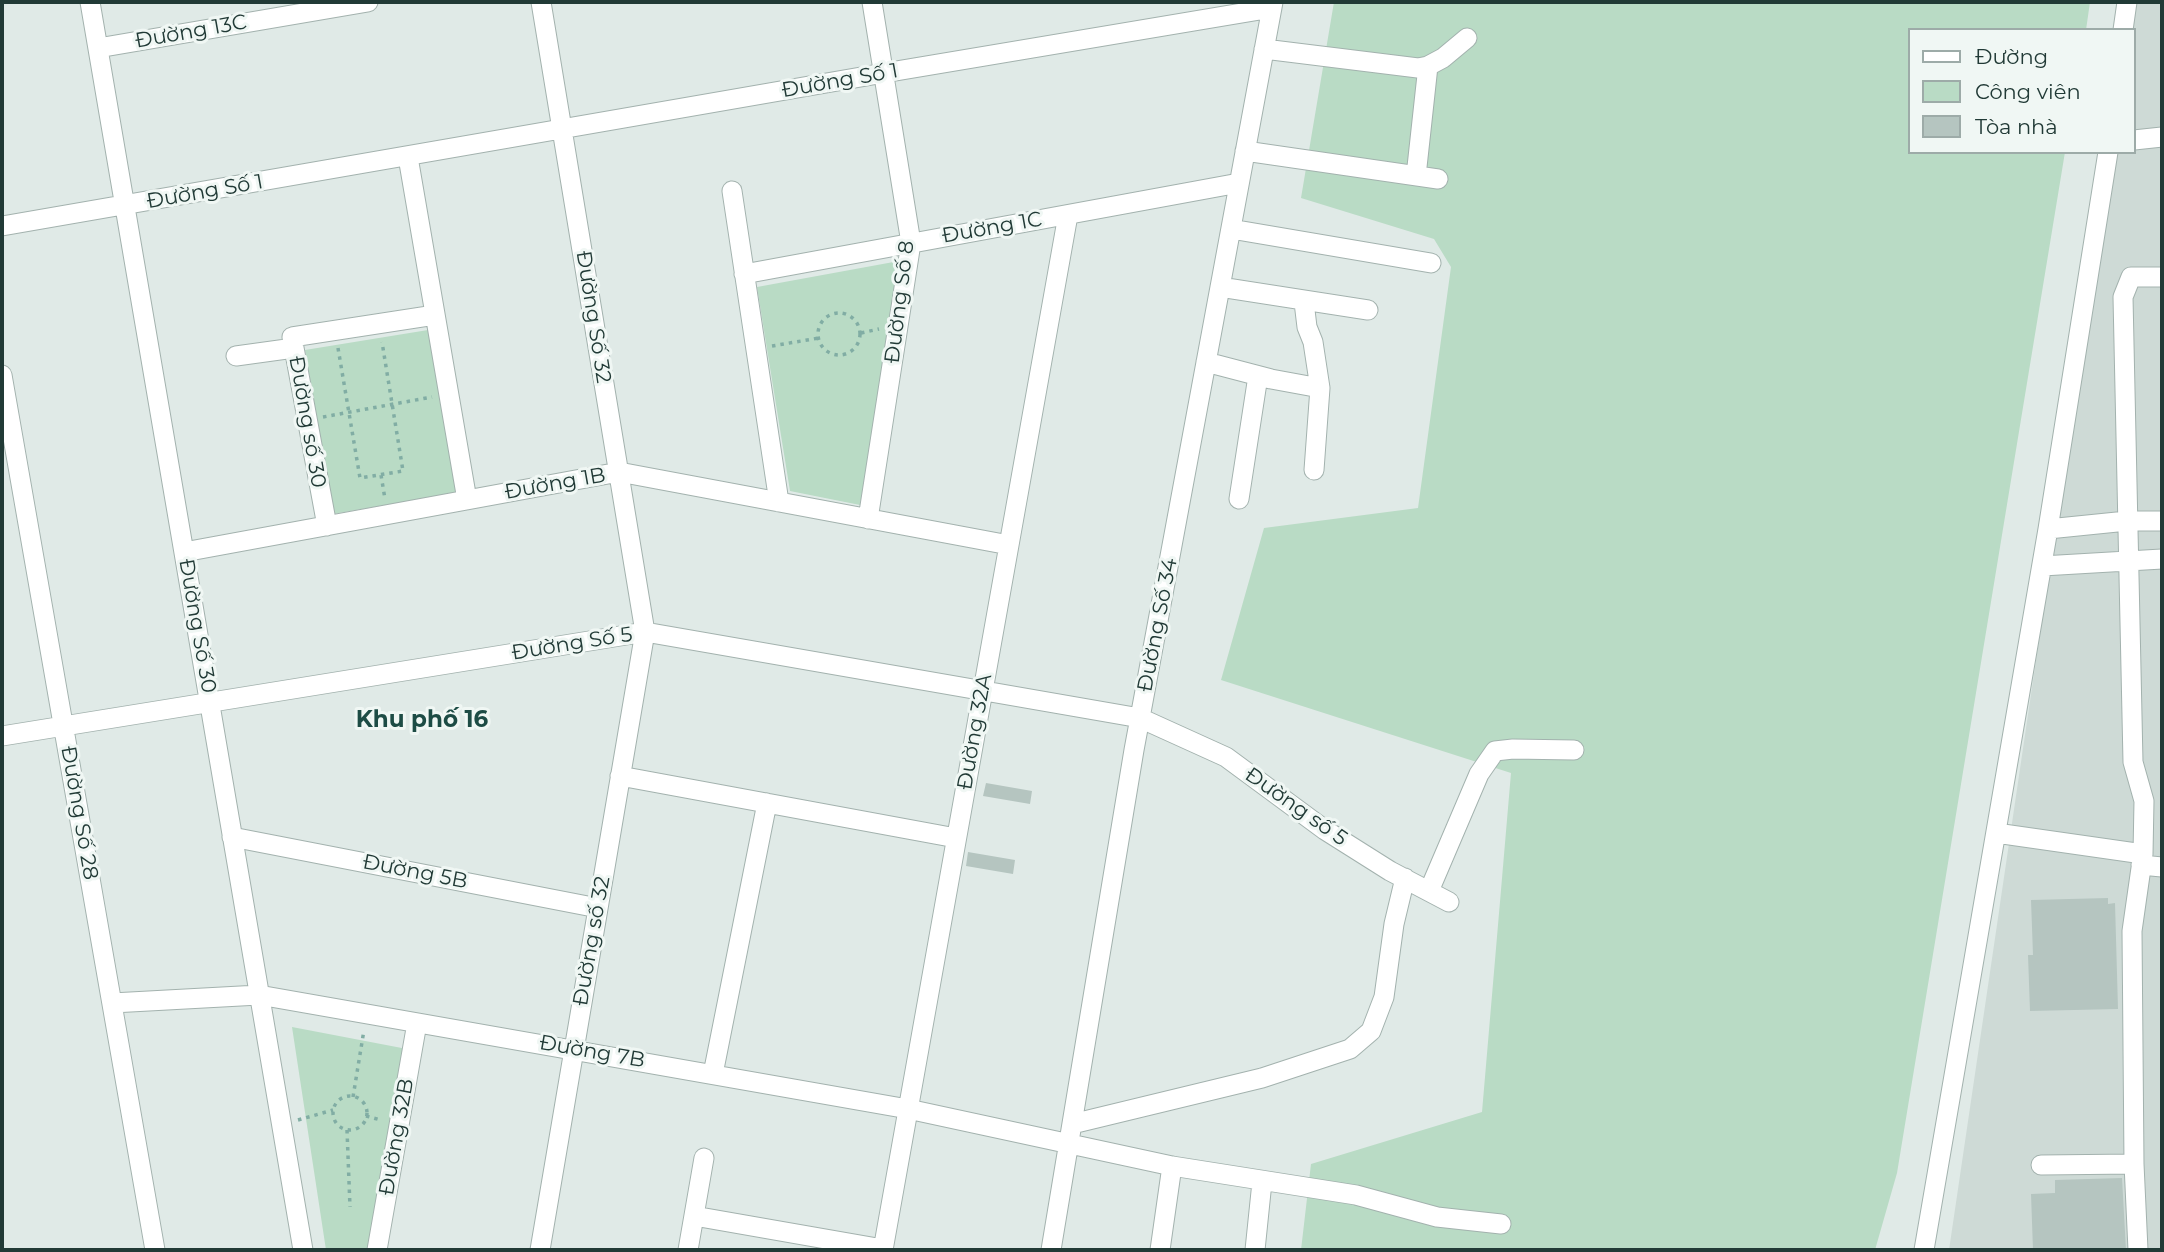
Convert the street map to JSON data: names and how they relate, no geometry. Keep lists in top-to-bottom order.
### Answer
{
  "streets": {
    "street": [
      "Đường 13C",
      "Đường Số 1",
      "Đường 1C",
      "Đường Số 8",
      "Đường Số 32",
      "Đường số 30",
      "Đường 1B",
      "Đường Số 34",
      "Đường Số 30",
      "Đường Số 5",
      "Đường 32A",
      "Đường số 5",
      "Đường Số 28",
      "Đường 5B",
      "Đường số 32",
      "Đường 7B",
      "Đường 32B"
    ]
  },
  "crossings": [
    ["Đường 13C", "Đường Số 30"],
    ["Đường Số 1", "Đường Số 8"],
    ["Đường Số 1", "Đường Số 32"],
    ["Đường Số 1", "Đường Số 34"],
    ["Đường Số 1", "Đường Số 30"],
    ["Đường 1C", "Đường Số 8"],
    ["Đường 1C", "Đường Số 34"],
    ["Đường 1C", "Đường 32A"],
    ["Đường Số 8", "Đường 1B"],
    ["Đường Số 32", "Đường 1B"],
    ["Đường Số 32", "Đường Số 5"],
    ["Đường Số 32", "Đường số 32"],
    ["Đường số 30", "Đường 1B"],
    ["Đường 1B", "Đường Số 30"],
    ["Đường 1B", "Đường 32A"],
    ["Đường Số 34", "Đường Số 5"],
    ["Đường Số 34", "Đường số 5"],
    ["Đường Số 34", "Đường 7B"],
    ["Đường Số 30", "Đường Số 5"],
    ["Đường Số 30", "Đường 5B"],
    ["Đường Số 30", "Đường 7B"],
    ["Đường Số 5", "Đường 32A"],
    ["Đường Số 5", "Đường số 5"],
    ["Đường Số 5", "Đường Số 28"],
    ["Đường Số 5", "Đường số 32"],
    ["Đường 32A", "Đường 7B"],
    ["Đường Số 28", "Đường 7B"],
    ["Đường 5B", "Đường số 32"],
    ["Đường số 32", "Đường 7B"],
    ["Đường 7B", "Đường 32B"]
  ],
  "districts": ["Khu phố 16"],
  "legend": ["Đường", "Công viên", "Tòa nhà"]
}
